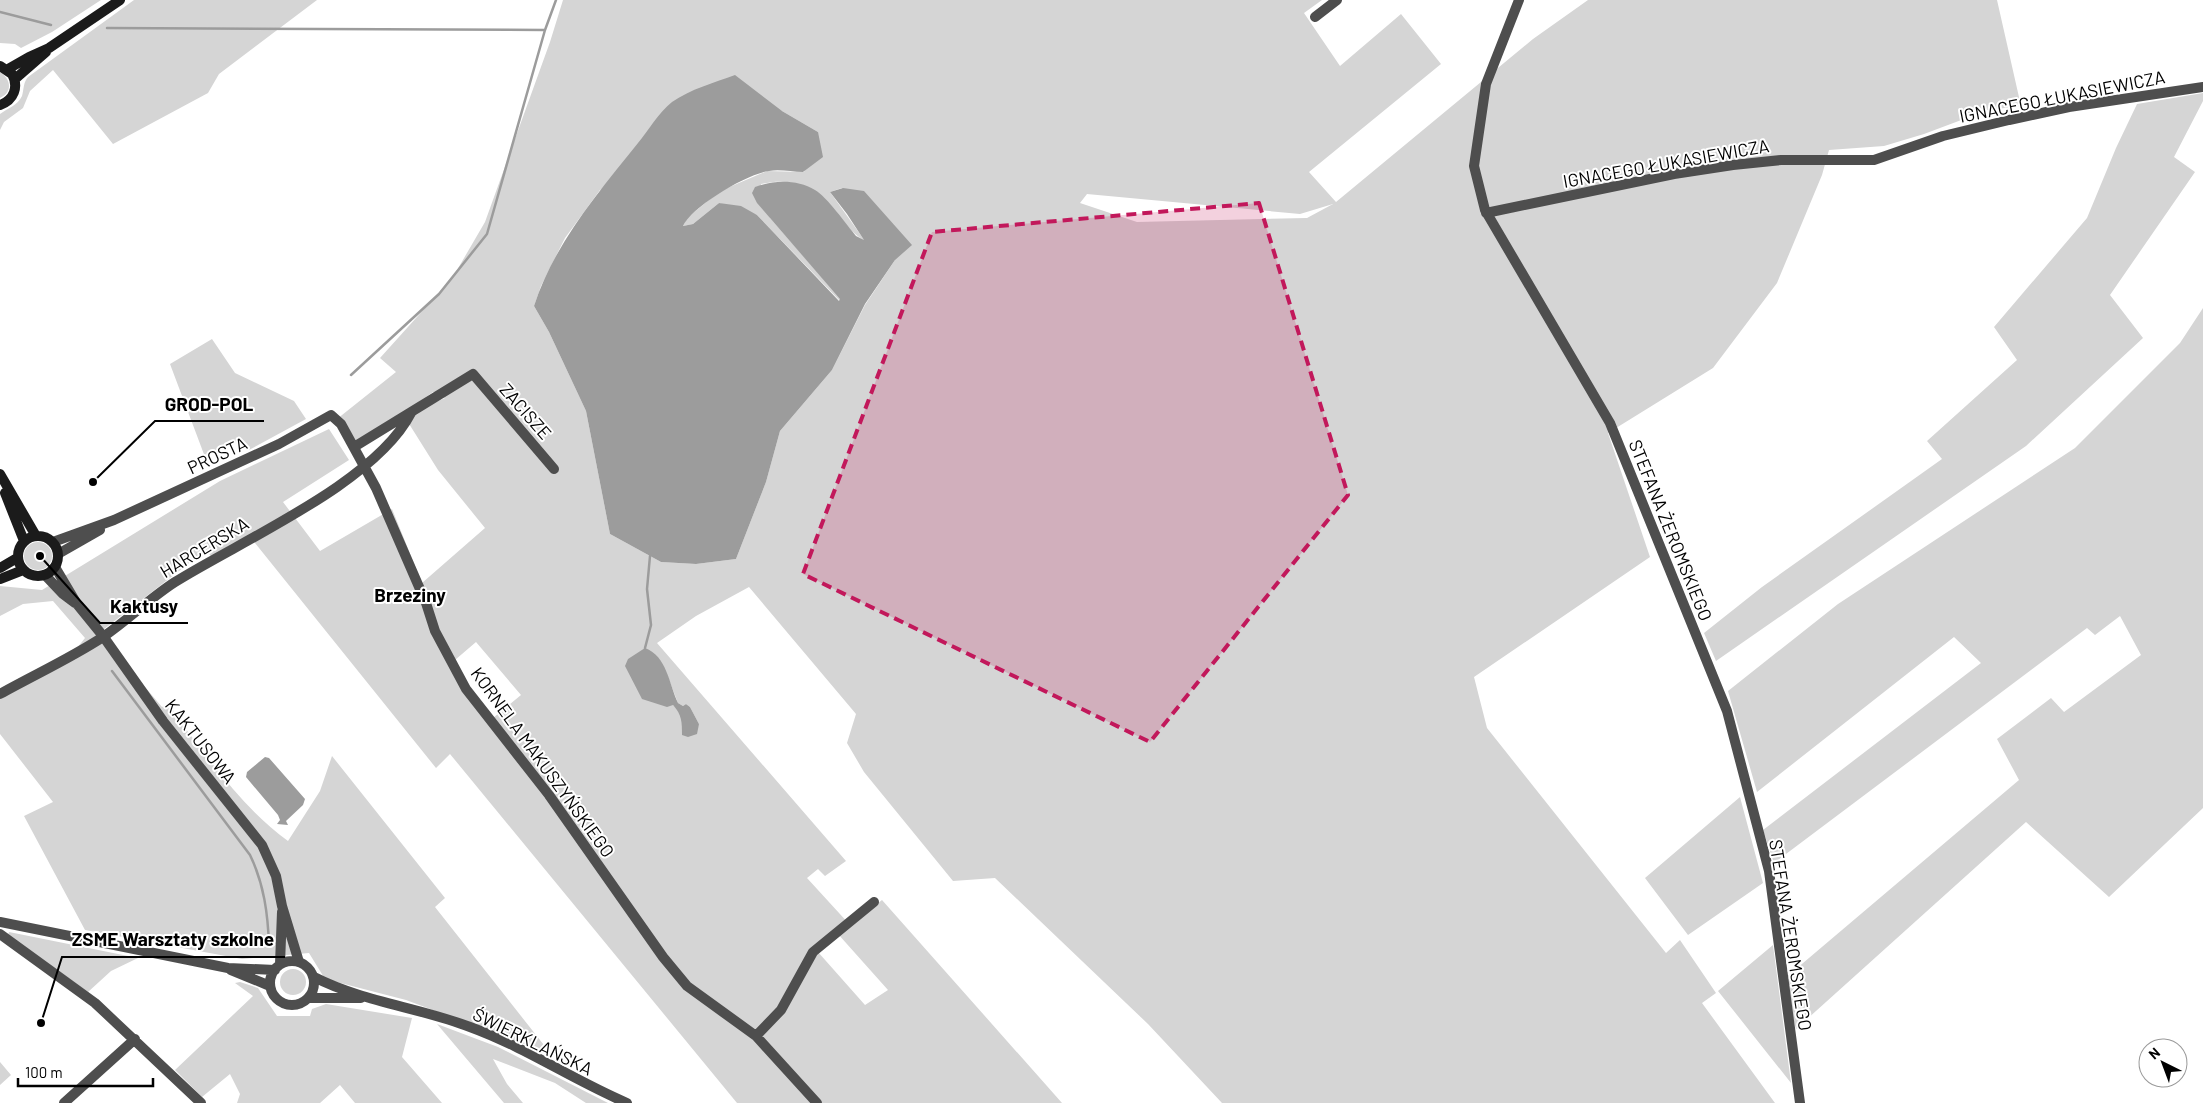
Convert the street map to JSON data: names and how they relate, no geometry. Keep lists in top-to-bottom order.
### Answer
{
  "streets": {
    "street": [
      "IGNACEGO ŁUKASIEWICZA",
      "ZACISZE",
      "PROSTA",
      "STEFANA ŻEROMSKIEGO",
      "HARCERSKA",
      "KAKTUSOWA",
      "KORNELA MAKUSZYŃSKIEGO",
      "ŚWIERKLAŃSKA"
    ]
  },
  "crossings": [
    ["IGNACEGO ŁUKASIEWICZA", "STEFANA ŻEROMSKIEGO"],
    ["ZACISZE", "HARCERSKA"],
    ["PROSTA", "KAKTUSOWA"],
    ["PROSTA", "KORNELA MAKUSZYŃSKIEGO"],
    ["HARCERSKA", "KAKTUSOWA"],
    ["HARCERSKA", "KORNELA MAKUSZYŃSKIEGO"],
    ["KAKTUSOWA", "ŚWIERKLAŃSKA"]
  ],
  "districts": ["Brzeziny"],
  "places": ["GROD-POL", "Kaktusy", "ZSME Warsztaty szkolne"],
  "scale_bar": "100 m",
  "north": "top left"
}
